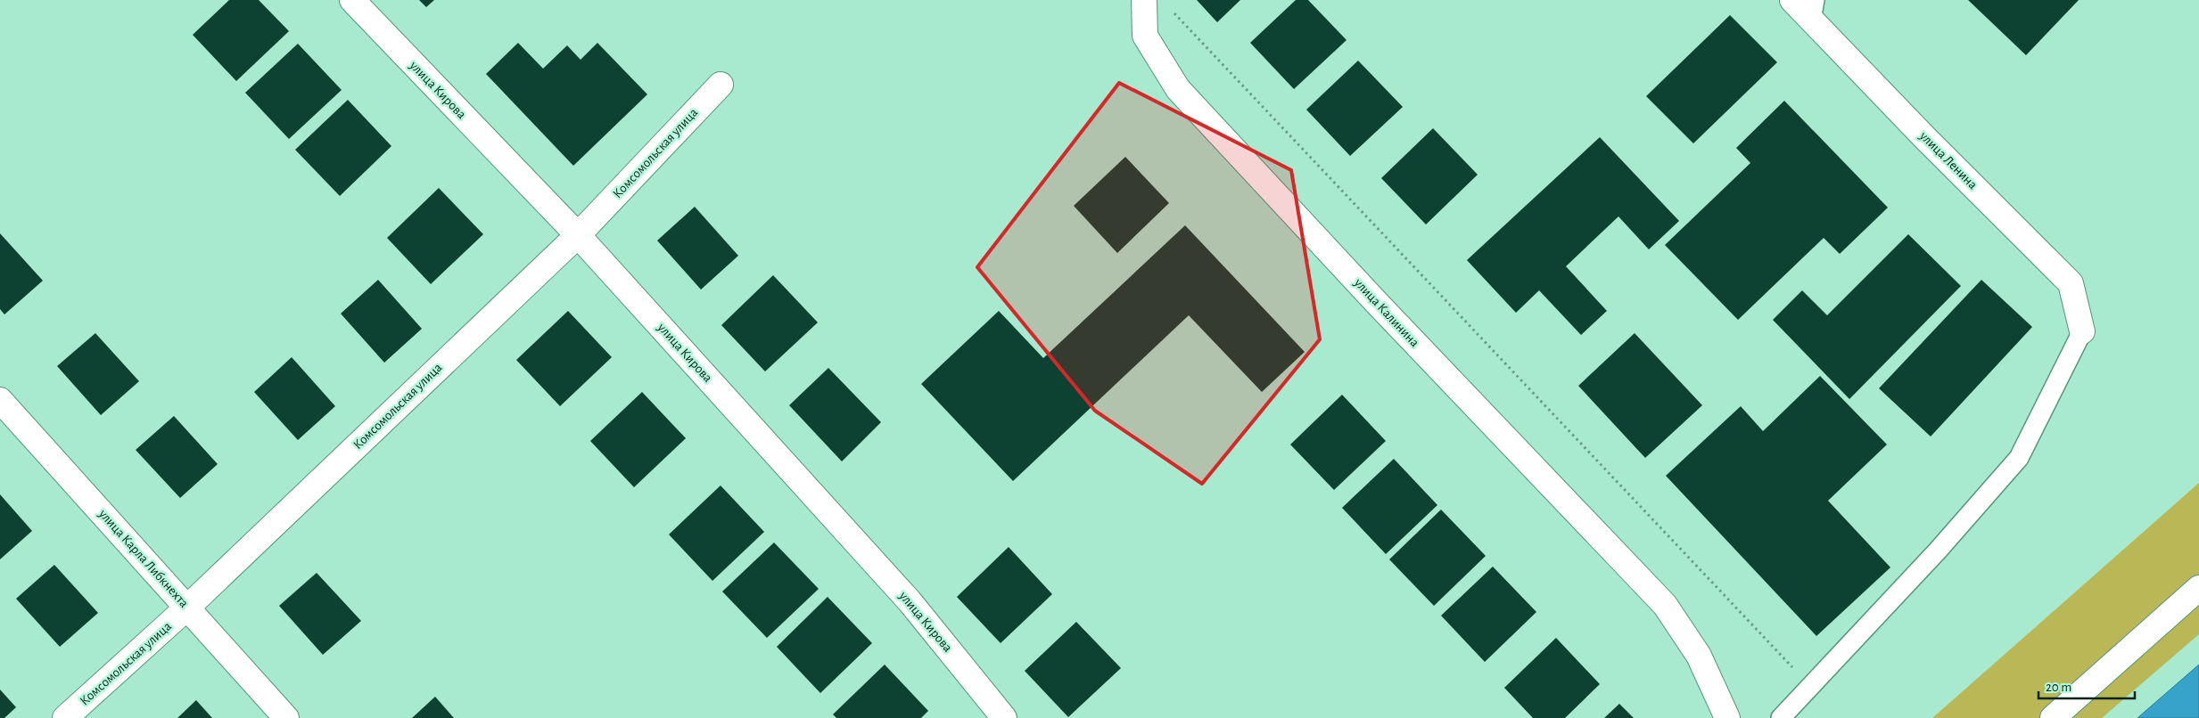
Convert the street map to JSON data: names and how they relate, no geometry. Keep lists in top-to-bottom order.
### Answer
{
  "streets": {
    "street": [
      "улица Кирова",
      "Комсомольская улица",
      "улица Ленина",
      "улица Калинина",
      "улица Карла Либкнехта"
    ]
  },
  "crossings": [
    ["улица Кирова", "Комсомольская улица"],
    ["Комсомольская улица", "улица Карла Либкнехта"]
  ],
  "scale_bar": "20 m"
}
